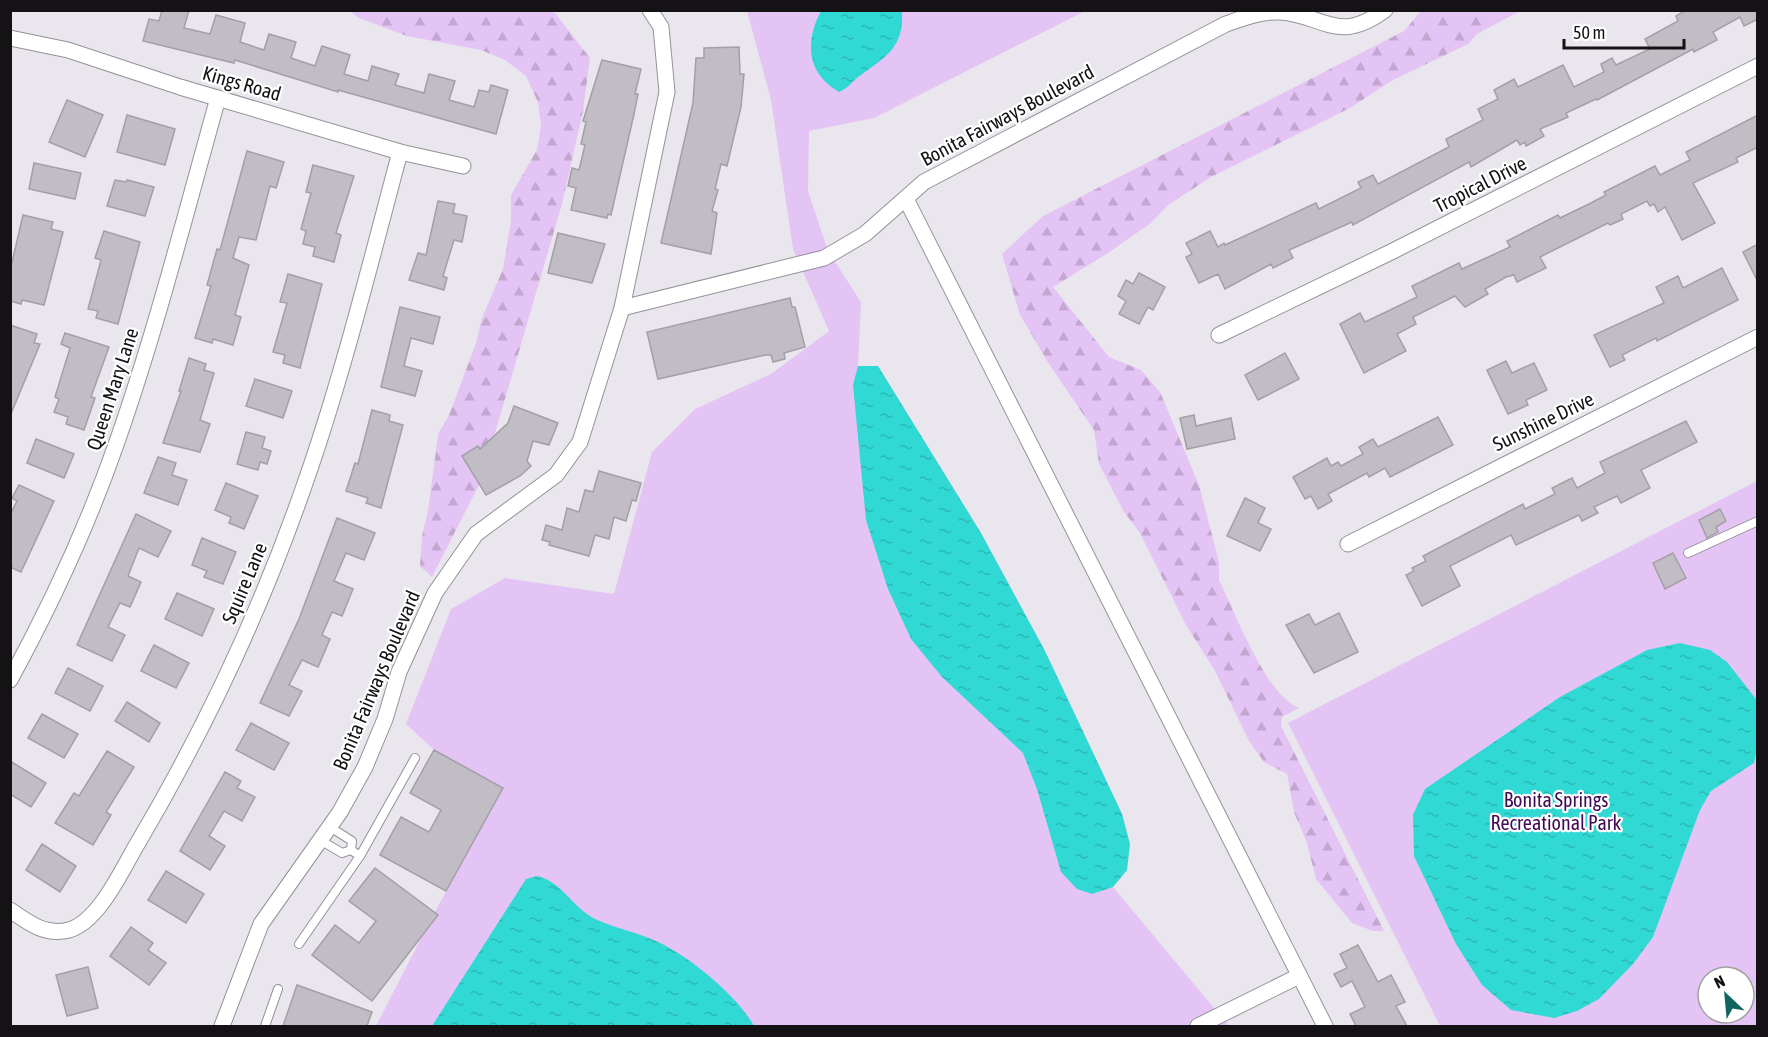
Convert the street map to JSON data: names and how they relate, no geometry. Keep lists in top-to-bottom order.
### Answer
{
  "streets": {
    "street": [
      "Kings Road",
      "Bonita Fairways Boulevard",
      "Tropical Drive",
      "Queen Mary Lane",
      "Sunshine Drive",
      "Squire Lane"
    ]
  },
  "crossings": [
    ["Kings Road", "Queen Mary Lane"],
    ["Kings Road", "Squire Lane"]
  ],
  "parks": ["Bonita Springs Recreational Park"],
  "scale_bar": "50 m",
  "north": "top left"
}
